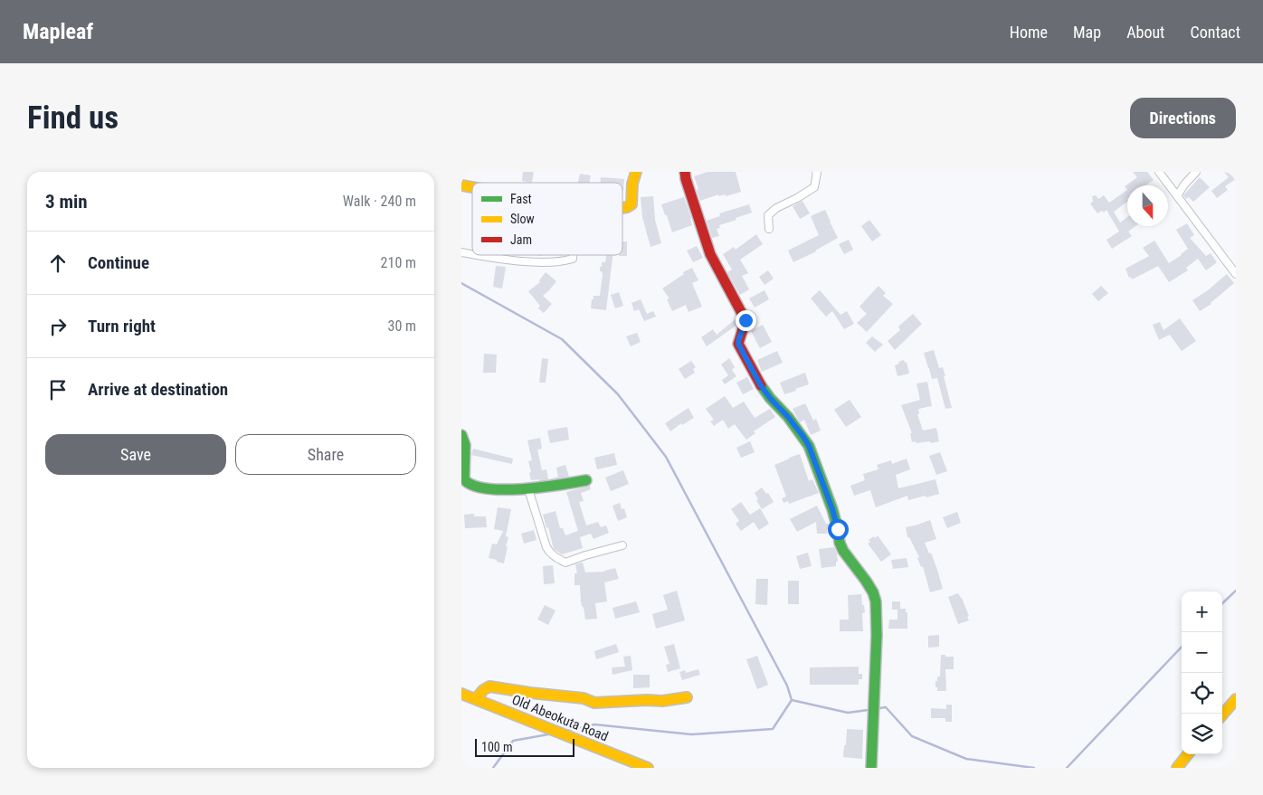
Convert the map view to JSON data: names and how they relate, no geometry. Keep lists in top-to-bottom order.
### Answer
{
  "streets": {
    "main road": ["Old Abeokuta Road"]
  },
  "legend": ["Fast", "Slow", "Jam"],
  "scale_bar": "100 m",
  "north": "bottom",
  "page": {
    "header": "Mapleaf",
    "nav": [
      "Home",
      "Map",
      "About",
      "Contact"
    ],
    "buttons": [
      "Directions",
      ["Save", "Share"]
    ],
    "title": "Find us",
    "heading": ["3 min", "Walk · 240 m"],
    "list": [
      ["Continue", "210 m"],
      ["Turn right", "30 m"],
      "Arrive at destination"
    ],
    "map_buttons": ["+", "−"],
    "scale": "100 m"
  }
}
